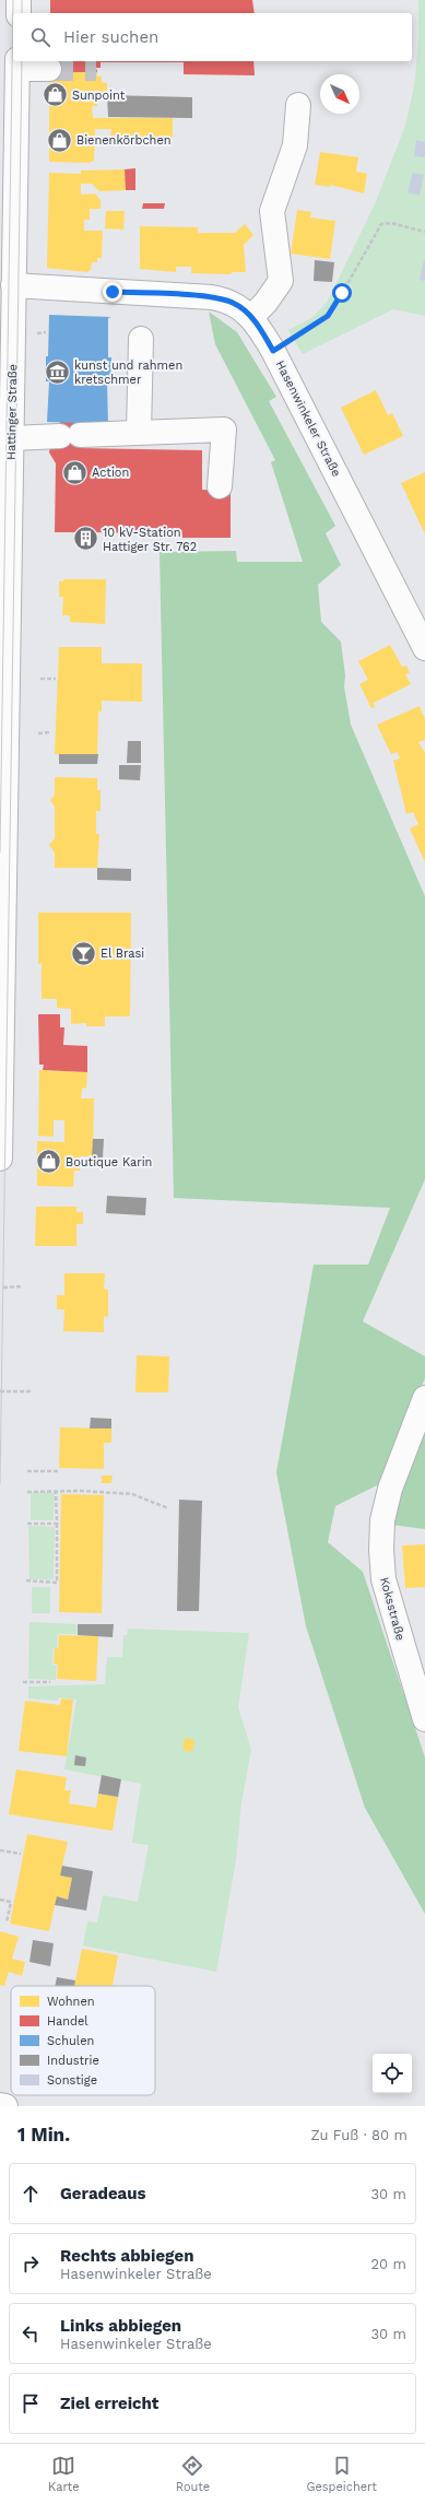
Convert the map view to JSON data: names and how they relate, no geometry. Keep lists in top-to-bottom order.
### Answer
{
  "streets": {
    "street": ["Hattinger Straße", "Hasenwinkeler Straße", "Koksstraße"]
  },
  "crossings": [
    ["Hattinger Straße", "Hasenwinkeler Straße"]
  ],
  "places": {
    "shop": [
      "Sunpoint",
      "Bienenkörbchen",
      "Action",
      "Boutique Karin"
    ],
    "museum": ["kunst und rahmen kretschmer"],
    "building": ["10 kV-Station Hattiger Str. 762"],
    "bar": ["El Brasi"]
  },
  "legend": [
    "Wohnen",
    "Handel",
    "Schulen",
    "Industrie",
    "Sonstige"
  ],
  "north": "bottom right",
  "page": {
    "search": "Hier suchen",
    "heading": ["1 Min.", "Zu Fuß · 80 m"],
    "list": [
      ["Geradeaus", "30 m"],
      ["Rechts abbiegen", "Hasenwinkeler Straße", "20 m"],
      ["Links abbiegen", "Hasenwinkeler Straße", "30 m"],
      "Ziel erreicht"
    ],
    "nav": ["Karte", "Route", "Gespeichert"]
  }
}
